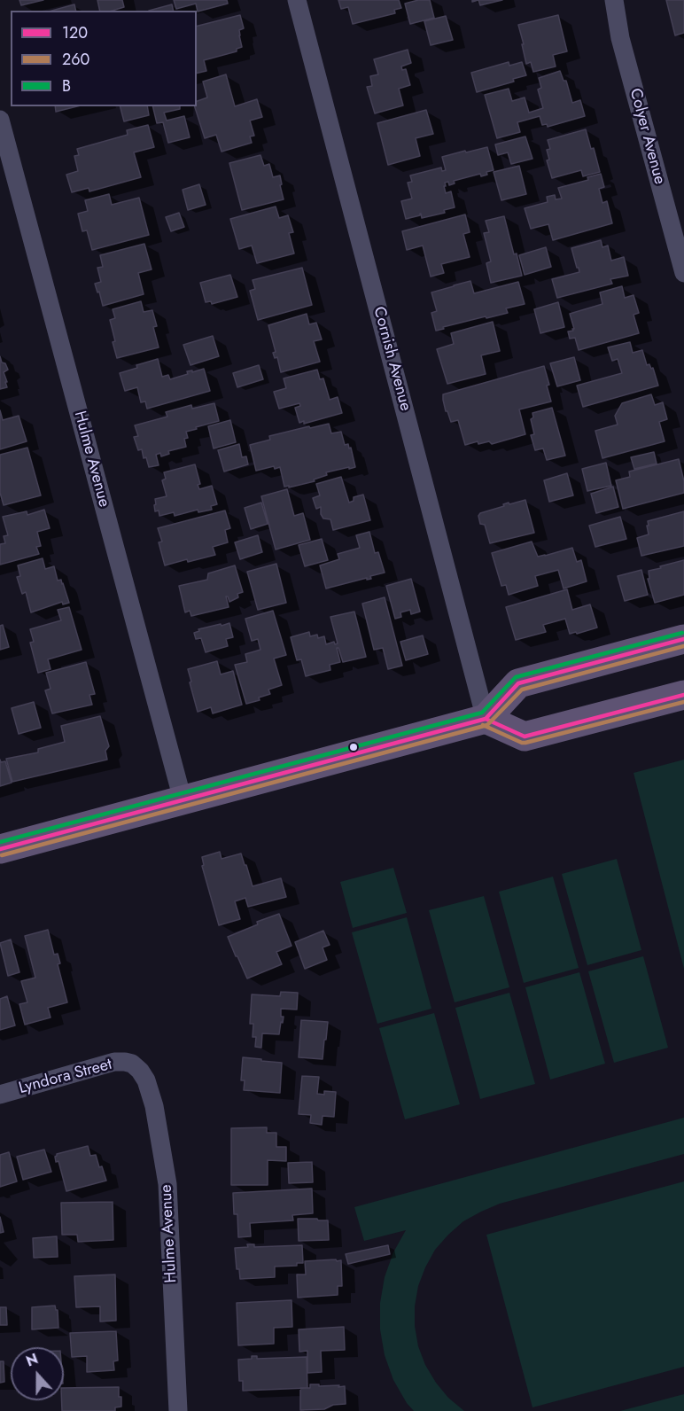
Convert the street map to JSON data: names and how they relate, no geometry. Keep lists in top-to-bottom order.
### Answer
{
  "streets": {
    "street": [
      "Colyer Avenue",
      "Cornish Avenue",
      "Hulme Avenue",
      "Lyndora Street"
    ]
  },
  "crossings": [
    ["Hulme Avenue", "Lyndora Street"]
  ],
  "lines": ["transit line B", "transit line 120", "transit line 260"],
  "legend": ["120", "260", "B"],
  "north": "top"
}
